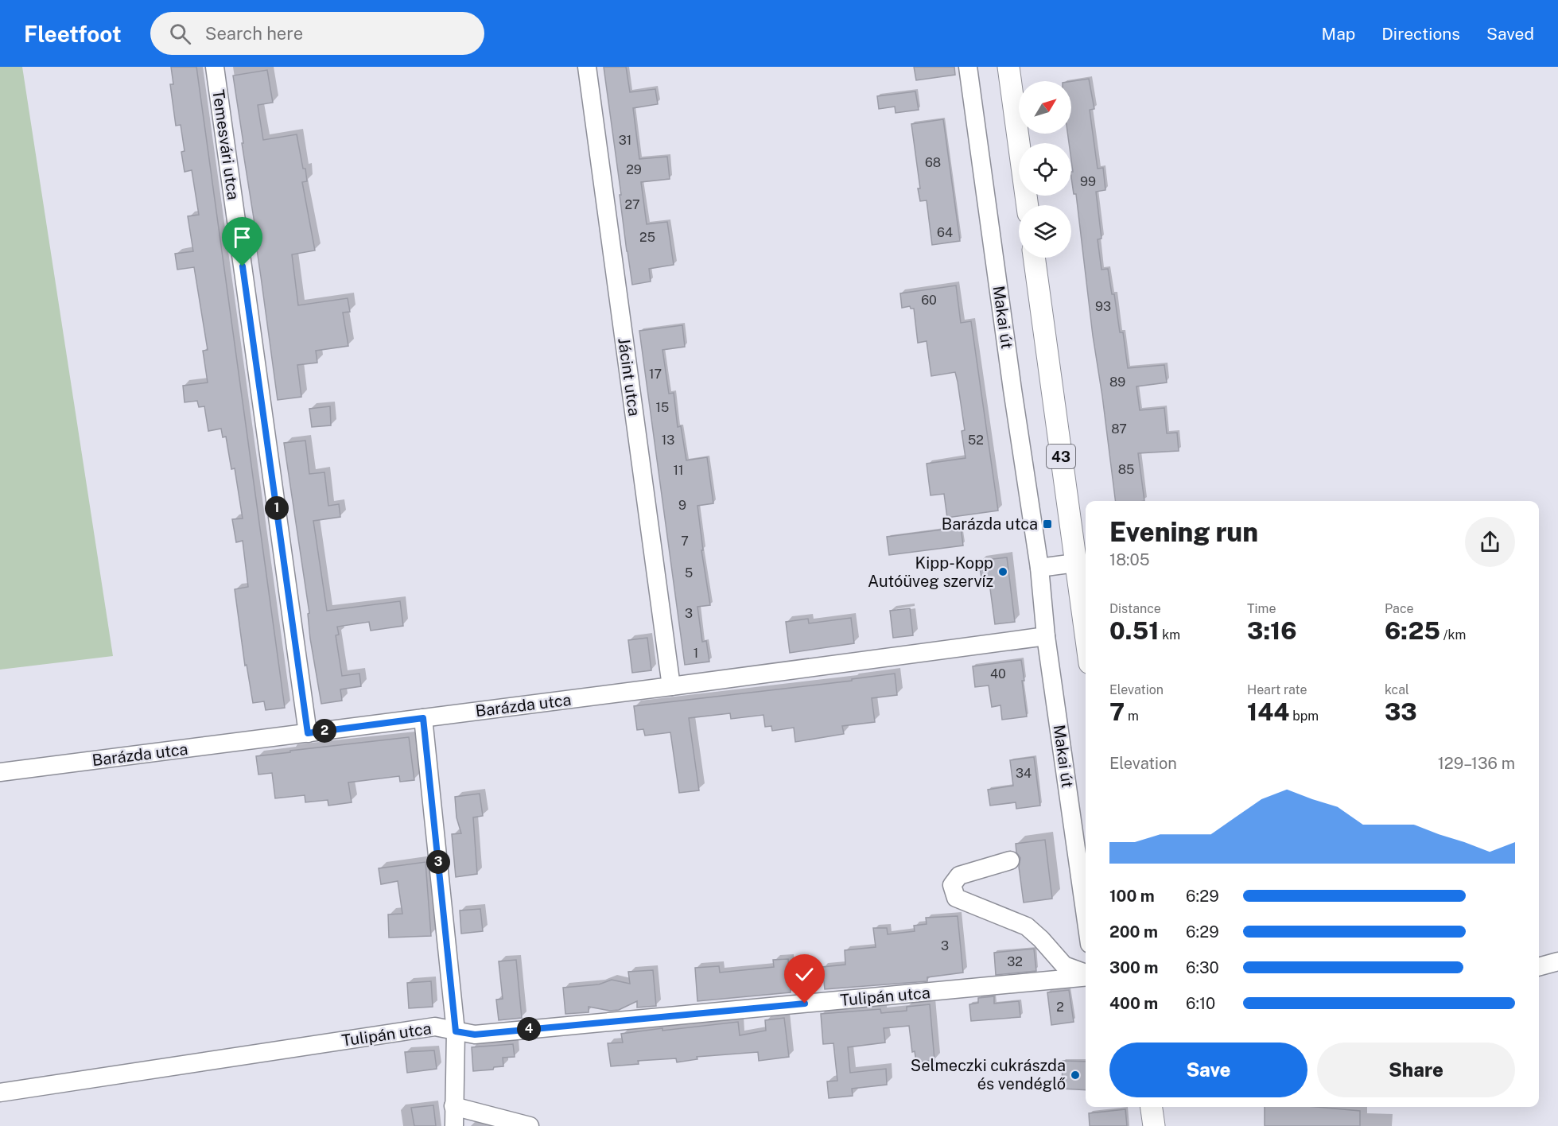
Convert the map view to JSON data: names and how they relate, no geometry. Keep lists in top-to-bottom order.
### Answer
{
  "streets": {
    "main road": ["43"],
    "street": [
      "Temesvári utca",
      "Makai út",
      "Jácint utca",
      "Barázda utca",
      "Tulipán utca"
    ]
  },
  "crossings": [
    ["Temesvári utca", "Barázda utca"],
    ["Makai út", "Barázda utca"],
    ["Jácint utca", "Barázda utca"]
  ],
  "places": {
    "transit": ["Barázda utca"],
    "other": ["Kipp-Kopp Autóüveg szervíz", "Selmeczki cukrászda és vendéglő"]
  },
  "house_numbers": [
    "31",
    "68",
    "29",
    "99",
    "27",
    "64",
    "25",
    "60",
    "93",
    "17",
    "89",
    "15",
    "87",
    "13",
    "52",
    "85",
    "11",
    "9",
    "7",
    "5",
    "3",
    "1",
    "40",
    "34",
    "3",
    "32",
    "2"
  ],
  "north": "top right",
  "page": {
    "header": "Fleetfoot",
    "search": "Search here",
    "nav": ["Map", "Directions", "Saved"],
    "pins": [
      "1",
      "2",
      "3",
      "4"
    ],
    "heading": ["Evening run", "18:05"],
    "stats": [
      ["Distance", "0.51 km"],
      ["Time", "3:16"],
      ["Pace", "6:25 /km"],
      ["Elevation", "7 m"],
      ["Heart rate", "144 bpm"],
      ["kcal", "33"]
    ],
    "chart": ["Elevation", "129–136 m"],
    "list": [
      {
        "name": "100 m",
        "note": "6:29"
      },
      {
        "name": "200 m",
        "note": "6:29"
      },
      {
        "name": "300 m",
        "note": "6:30"
      },
      {
        "name": "400 m",
        "note": "6:10"
      }
    ],
    "buttons": ["Save", "Share"]
  }
}
